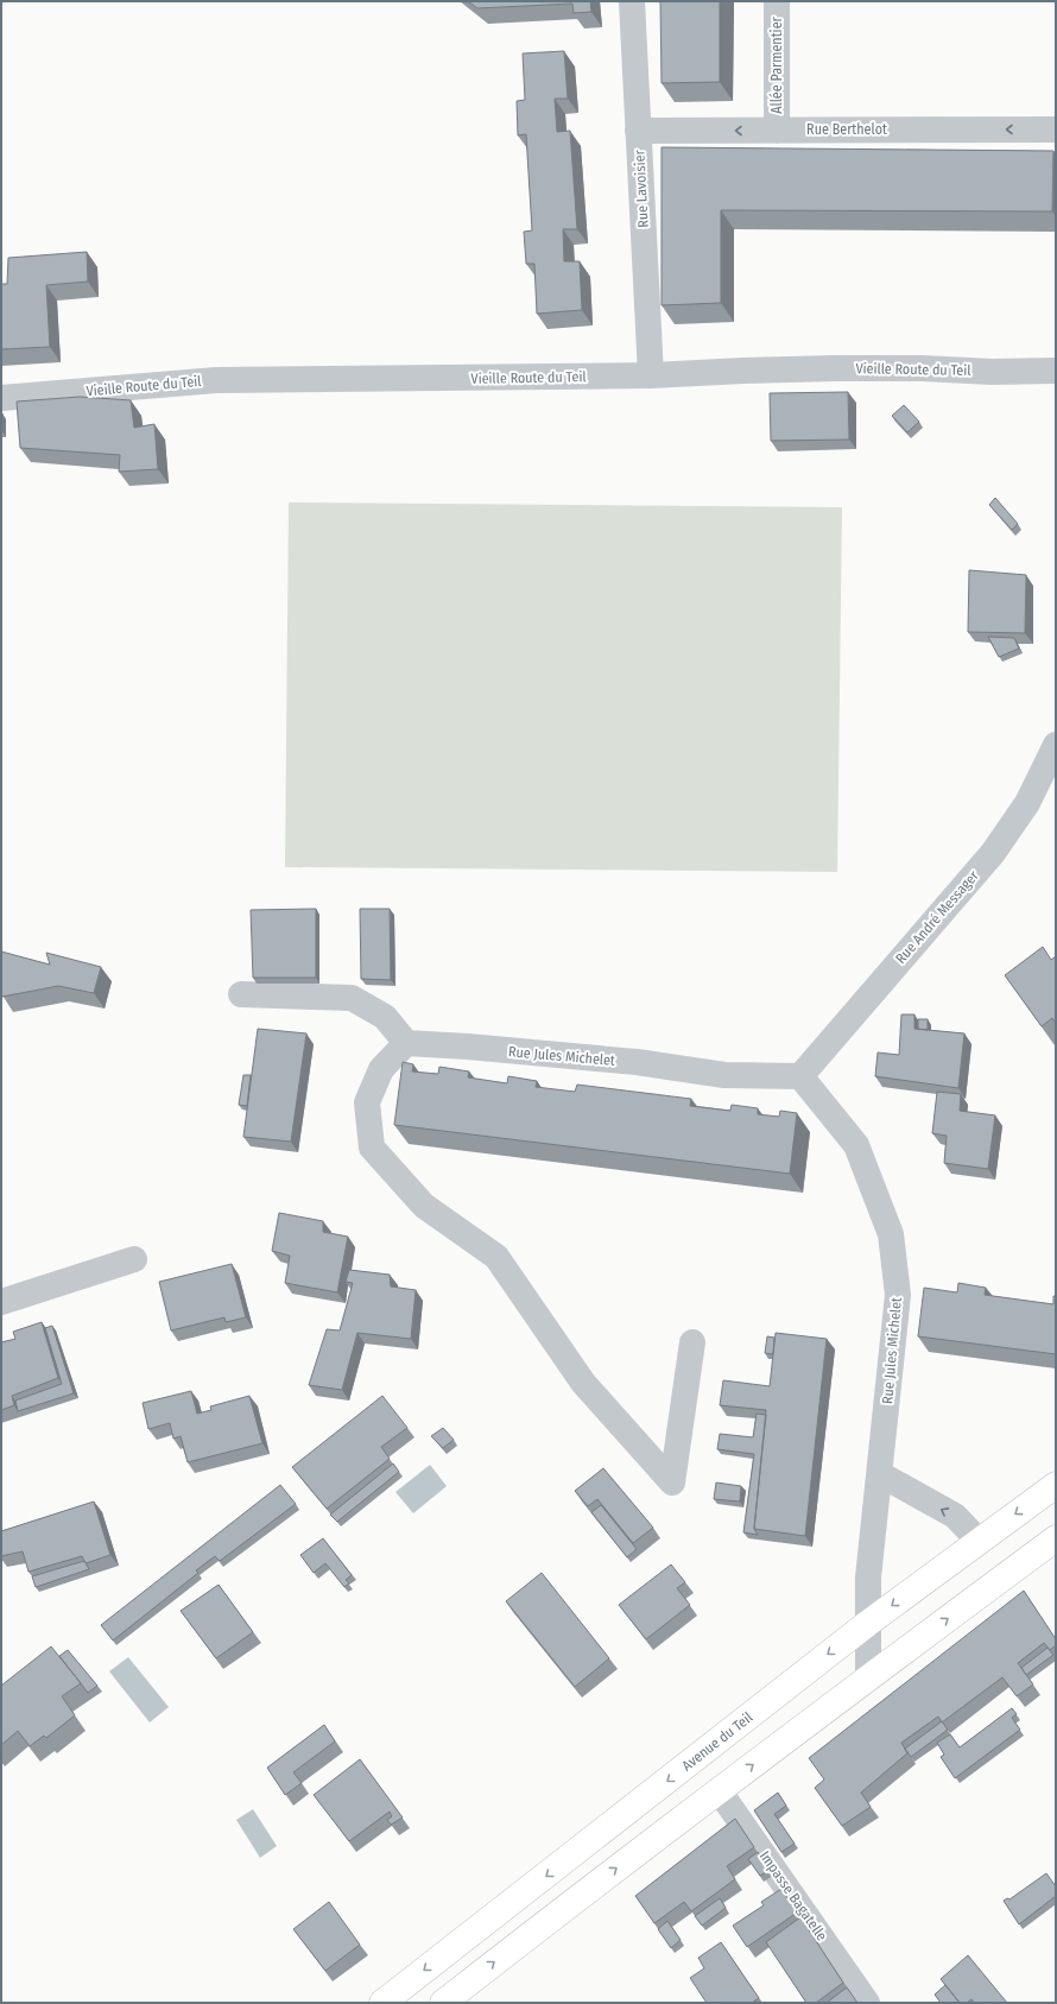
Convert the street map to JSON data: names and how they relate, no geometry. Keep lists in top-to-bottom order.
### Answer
{
  "streets": {
    "main road": ["Avenue du Teil"],
    "street": [
      "Allée Parmentier",
      "Rue Berthelot",
      "Rue Lavoisier",
      "Vieille Route du Teil",
      "Rue André Messager",
      "Rue Jules Michelet",
      "Impasse Bagatelle"
    ]
  },
  "crossings": [
    ["Allée Parmentier", "Rue Berthelot"],
    ["Rue Berthelot", "Rue Lavoisier"],
    ["Rue Lavoisier", "Vieille Route du Teil"],
    ["Rue André Messager", "Rue Jules Michelet"],
    ["Rue Jules Michelet", "Avenue du Teil"]
  ],
  "one_way": ["Rue Berthelot"]
}
